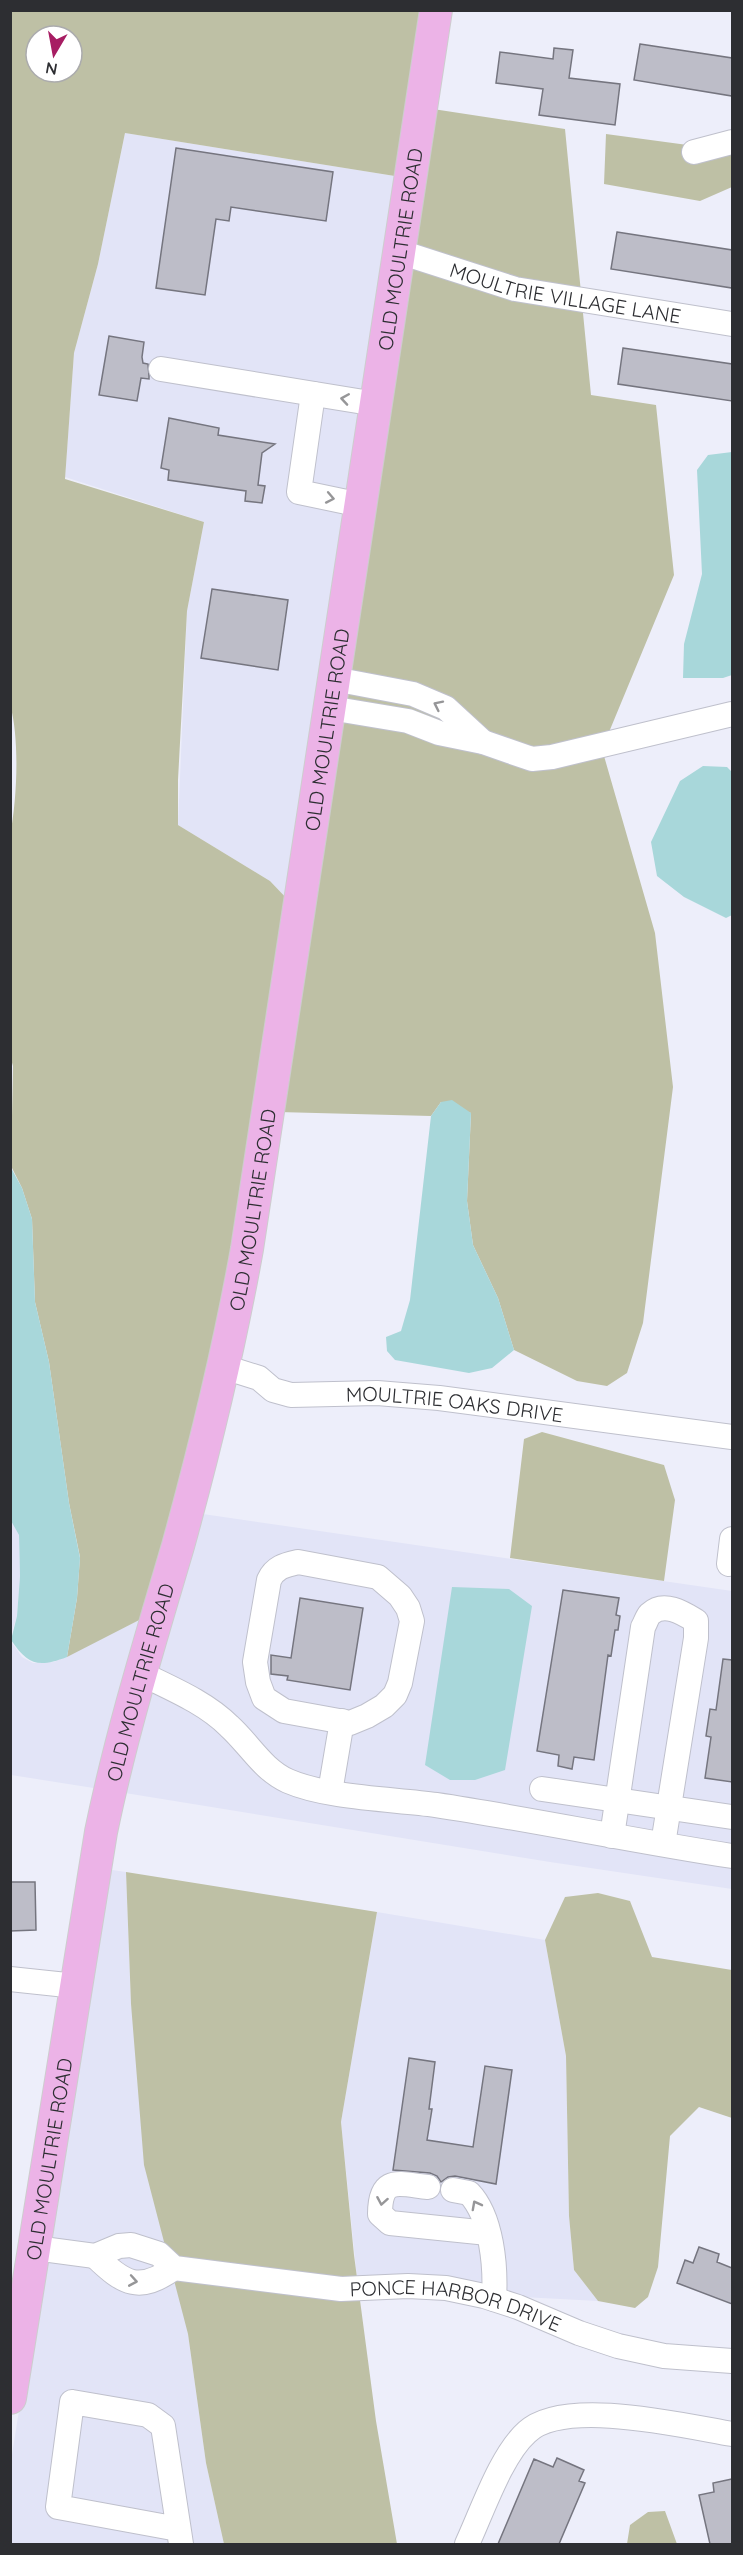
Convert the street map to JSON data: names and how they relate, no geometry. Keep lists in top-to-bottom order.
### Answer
{
  "streets": {
    "main road": ["OLD MOULTRIE ROAD"],
    "street": ["MOULTRIE VILLAGE LANE", "MOULTRIE OAKS DRIVE", "PONCE HARBOR DRIVE"]
  },
  "crossings": [
    ["OLD MOULTRIE ROAD", "MOULTRIE VILLAGE LANE"],
    ["OLD MOULTRIE ROAD", "MOULTRIE OAKS DRIVE"],
    ["OLD MOULTRIE ROAD", "PONCE HARBOR DRIVE"]
  ],
  "north": "bottom"
}
